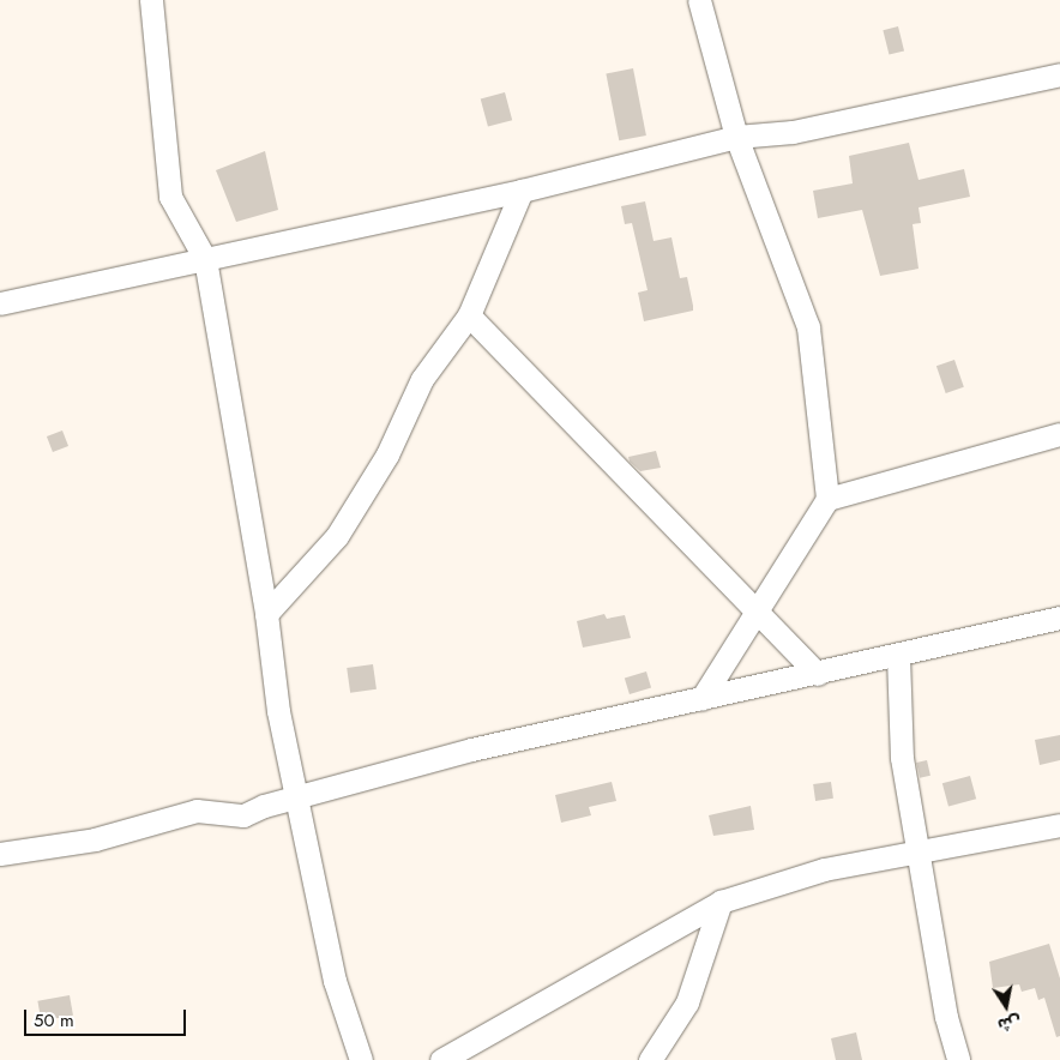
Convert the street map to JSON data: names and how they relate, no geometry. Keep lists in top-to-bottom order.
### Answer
{
  "scale_bar": "50 m",
  "north": "bottom"
}
